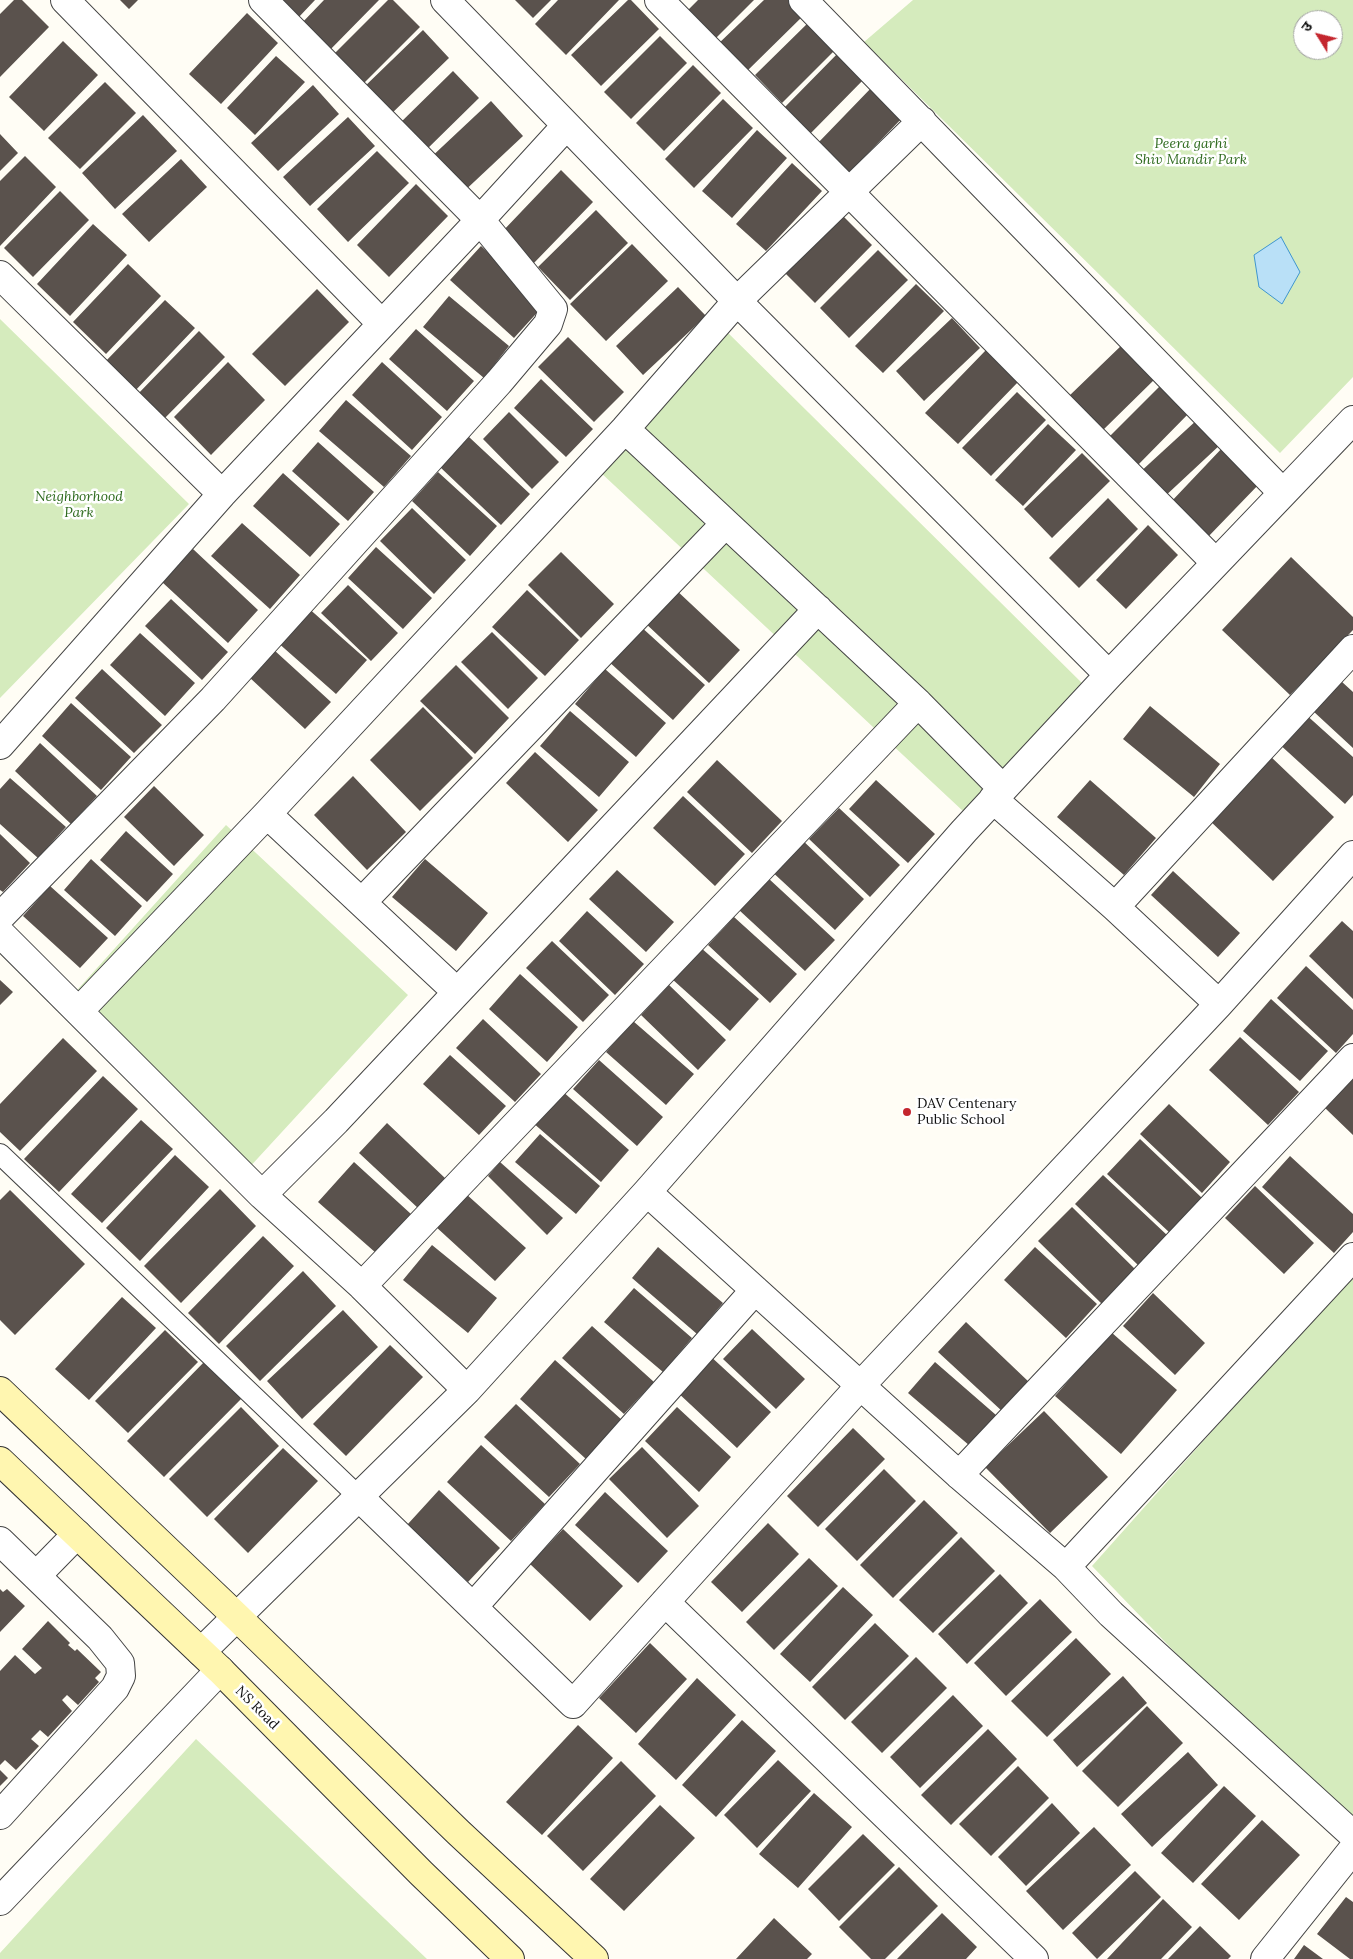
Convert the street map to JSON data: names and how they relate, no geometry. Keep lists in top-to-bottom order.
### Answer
{
  "streets": {
    "street": ["NS Road"]
  },
  "parks": ["Peera garhi Shiv Mandir Park", "Neighborhood Park"],
  "places": ["DAV Centenary Public School"],
  "north": "top left"
}
